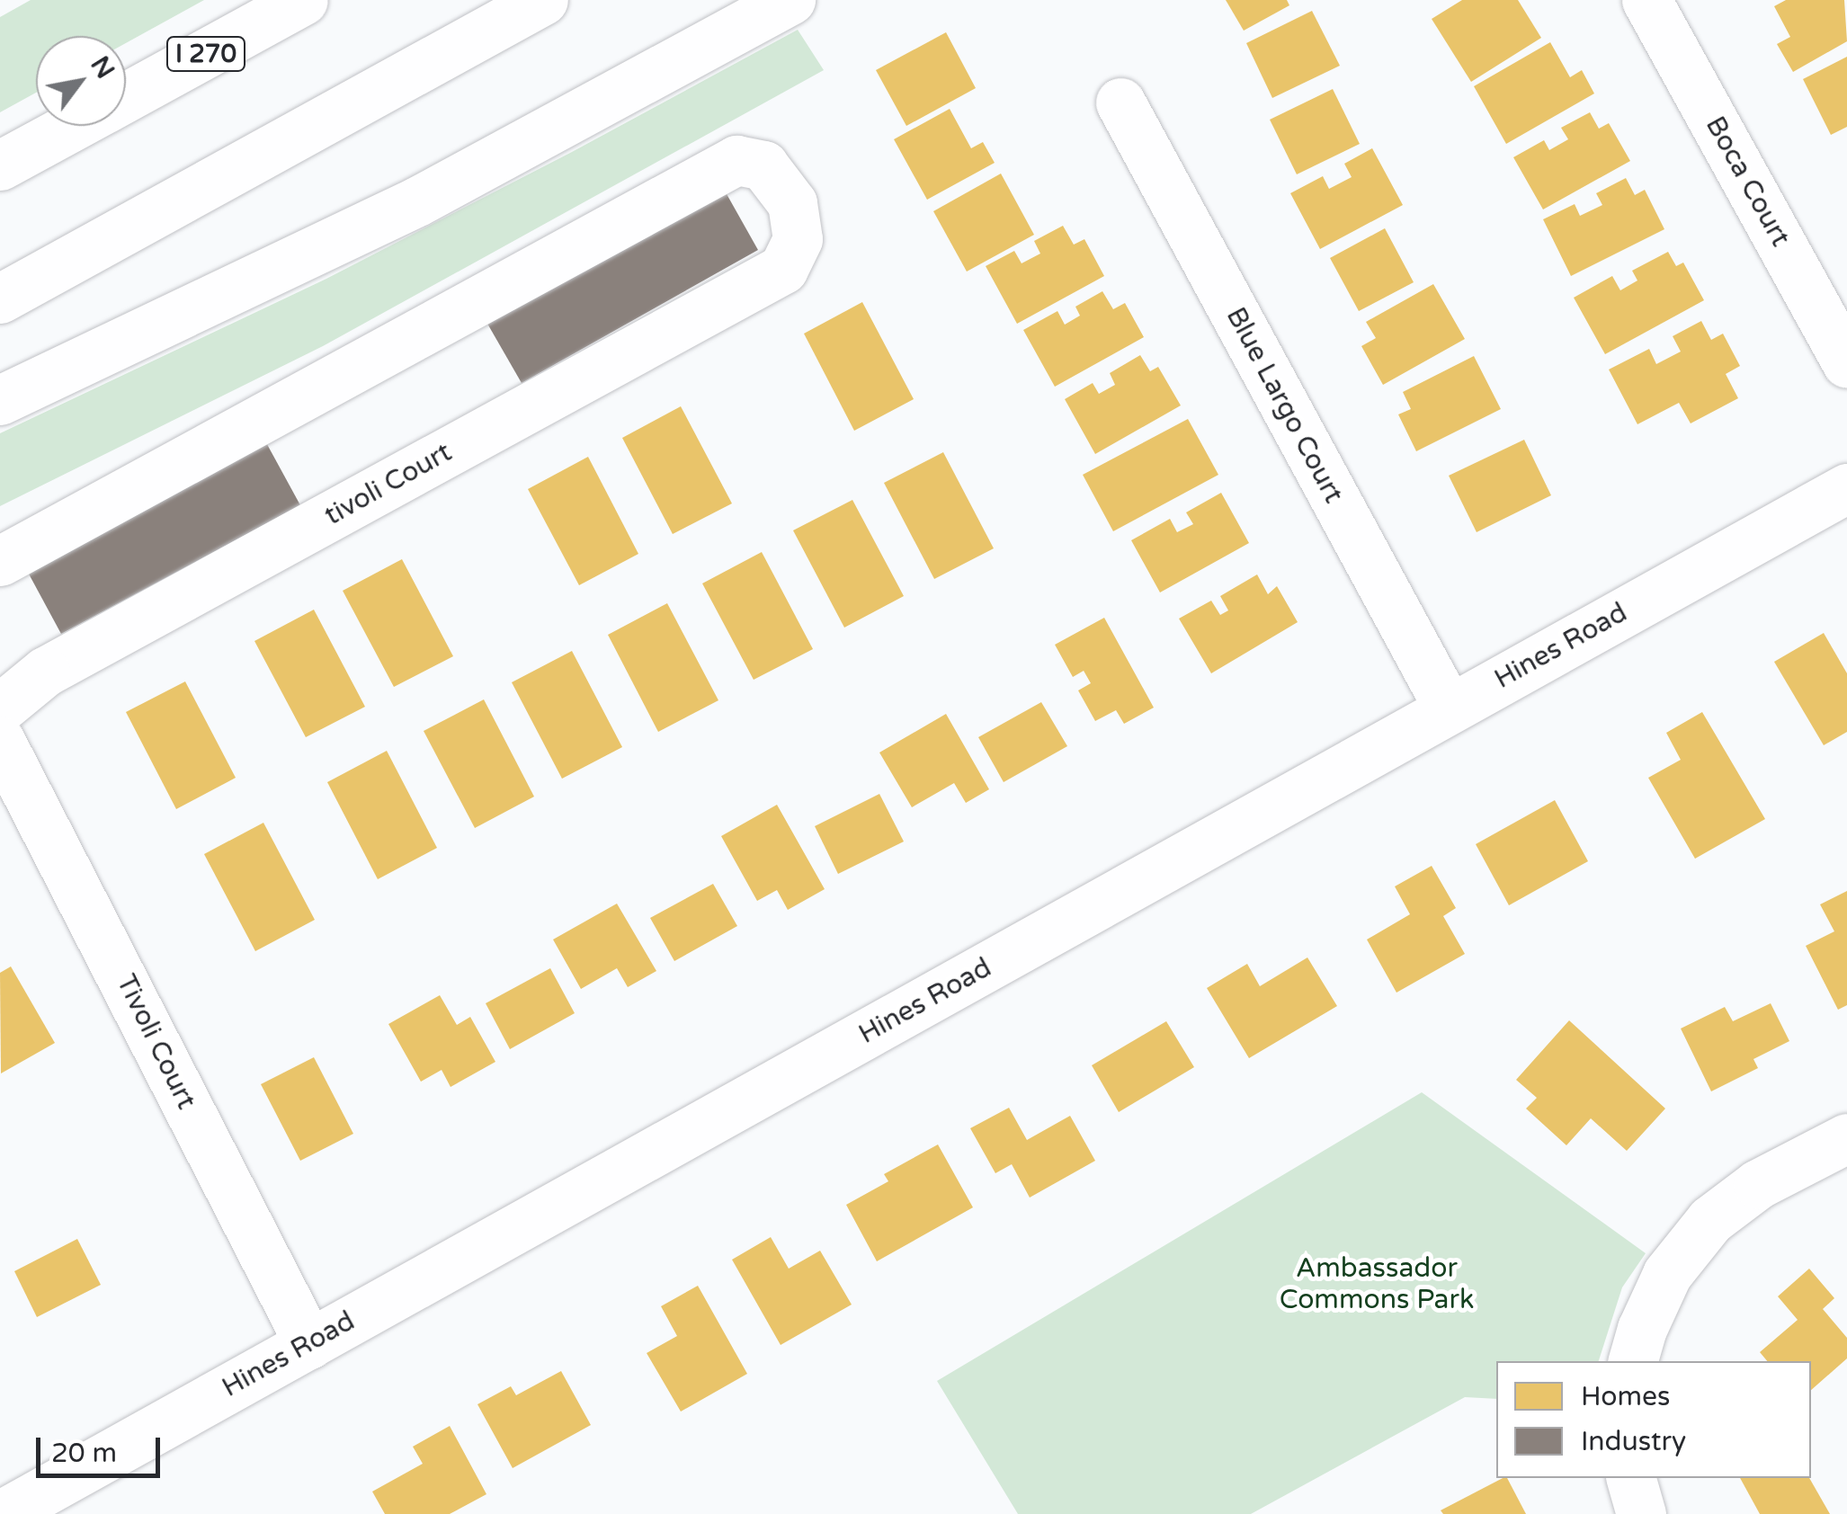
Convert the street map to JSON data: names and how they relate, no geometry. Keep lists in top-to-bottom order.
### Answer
{
  "streets": {
    "main road": [
      "I 270",
      "Boca Court",
      "Blue Largo Court",
      "tivoli Court",
      "Hines Road",
      "Tivoli Court"
    ]
  },
  "crossings": [
    ["Blue Largo Court", "Hines Road"],
    ["Hines Road", "Tivoli Court"]
  ],
  "parks": ["Ambassador Commons Park"],
  "legend": ["Homes", "Industry"],
  "scale_bar": "20 m",
  "north": "top right"
}
